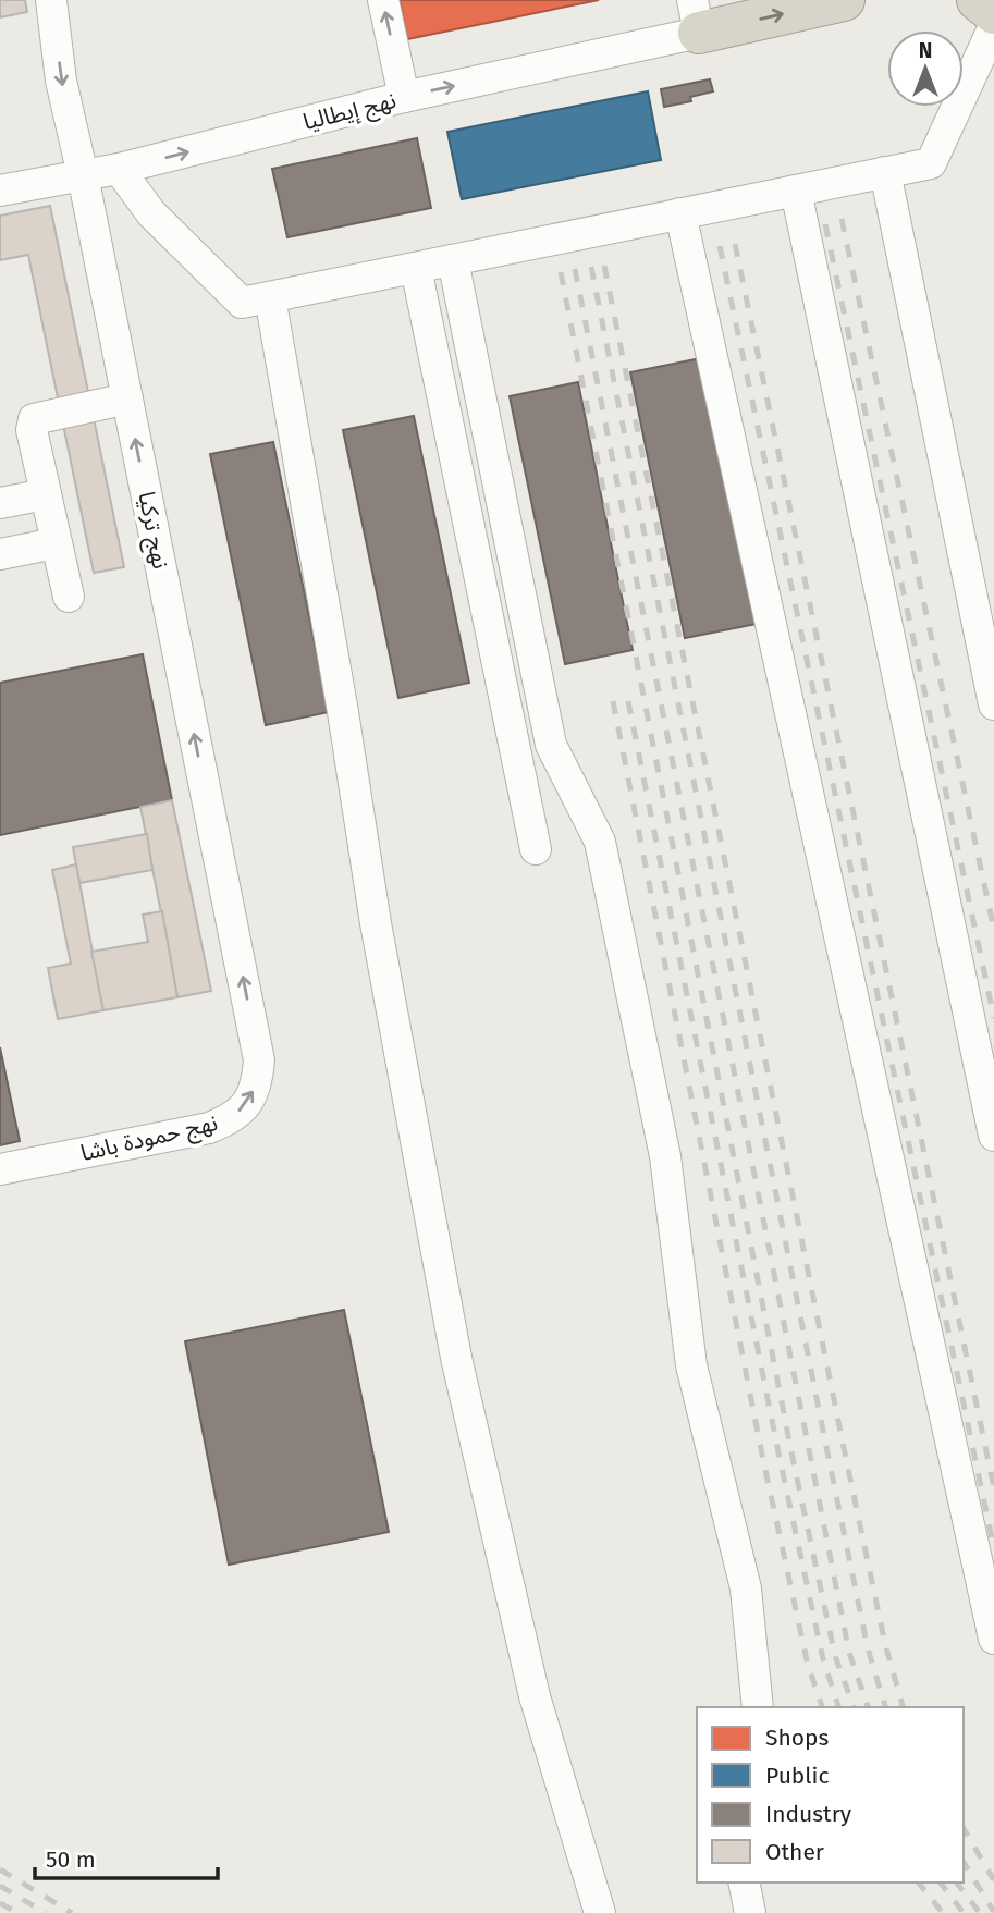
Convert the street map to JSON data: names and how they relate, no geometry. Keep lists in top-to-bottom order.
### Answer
{
  "streets": {
    "street": ["نهج إيطاليا", "نهج تركيا", "نهج حمودة باشا"]
  },
  "crossings": [
    ["نهج إيطاليا", "نهج تركيا"],
    ["نهج تركيا", "نهج حمودة باشا"]
  ],
  "one_way": ["نهج حمودة باشا"],
  "legend": [
    "Shops",
    "Public",
    "Industry",
    "Other"
  ],
  "scale_bar": "50 m",
  "north": "top"
}
